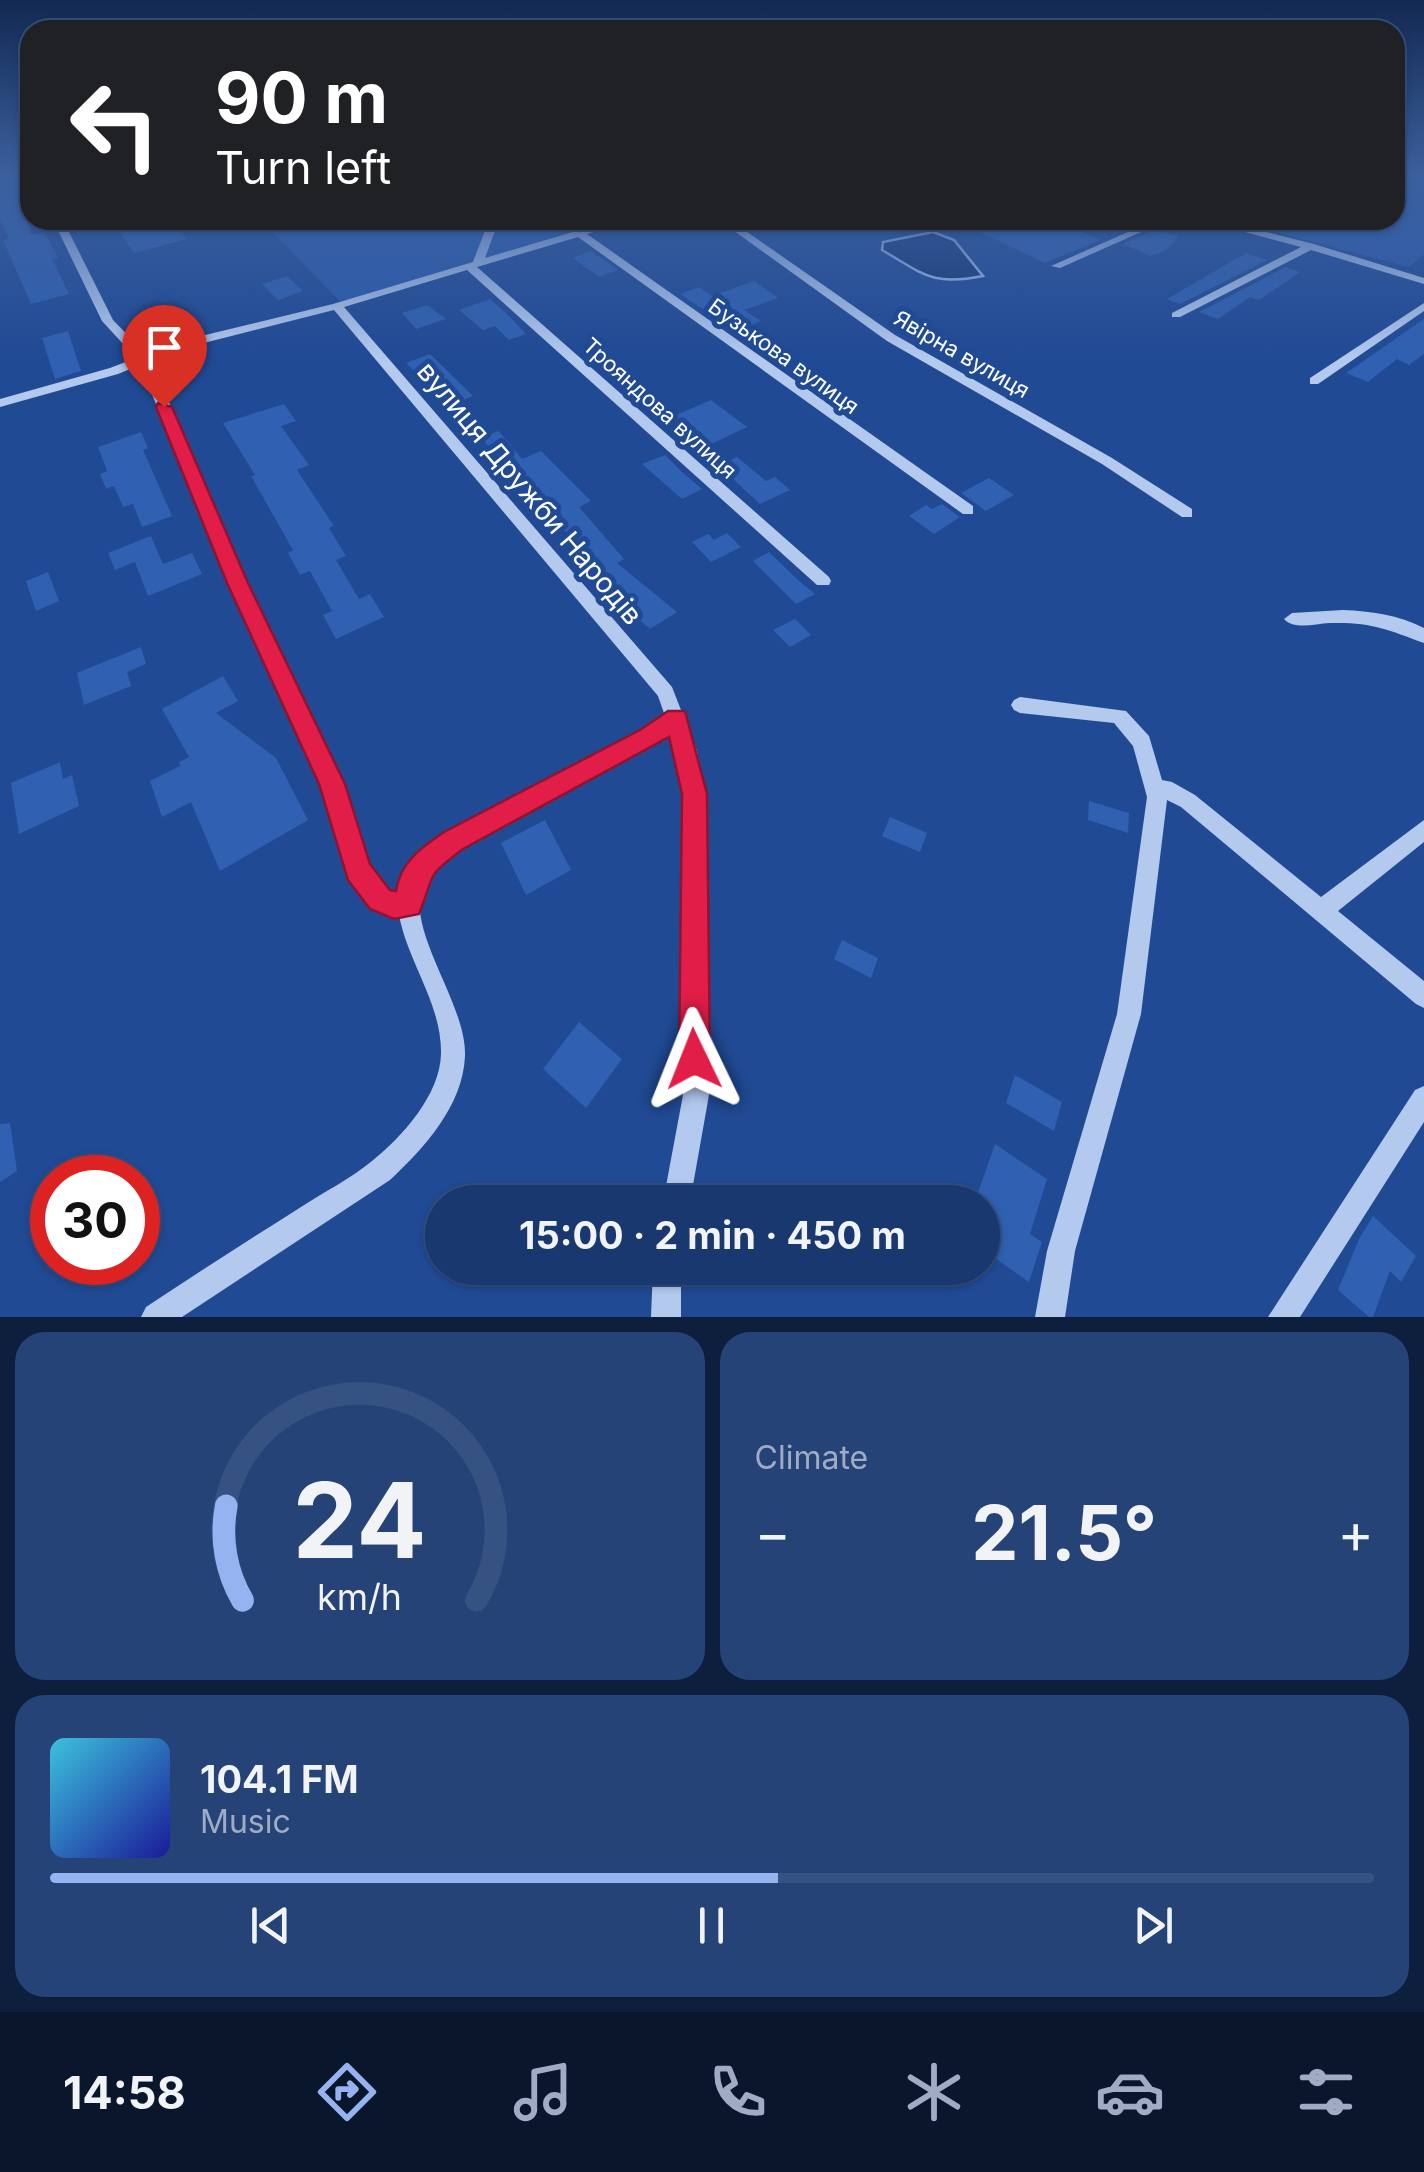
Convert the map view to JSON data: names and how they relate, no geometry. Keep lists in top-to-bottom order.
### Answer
{
  "streets": {
    "street": [
      "Явірна вулиця",
      "Бузькова вулиця",
      "Трояндова вулиця",
      "вулиця Дружби Народів"
    ]
  },
  "page": {
    "turn": ["90 m", "Turn left"],
    "limit": "30",
    "trip": "15:00 · 2 min · 450 m",
    "tile": "Climate",
    "heat": ["−", "21.5°", "+"],
    "song": ["104.1 FM", "Music"],
    "tabs": "14:58",
    "gauge": ["24", "km/h"]
  }
}
